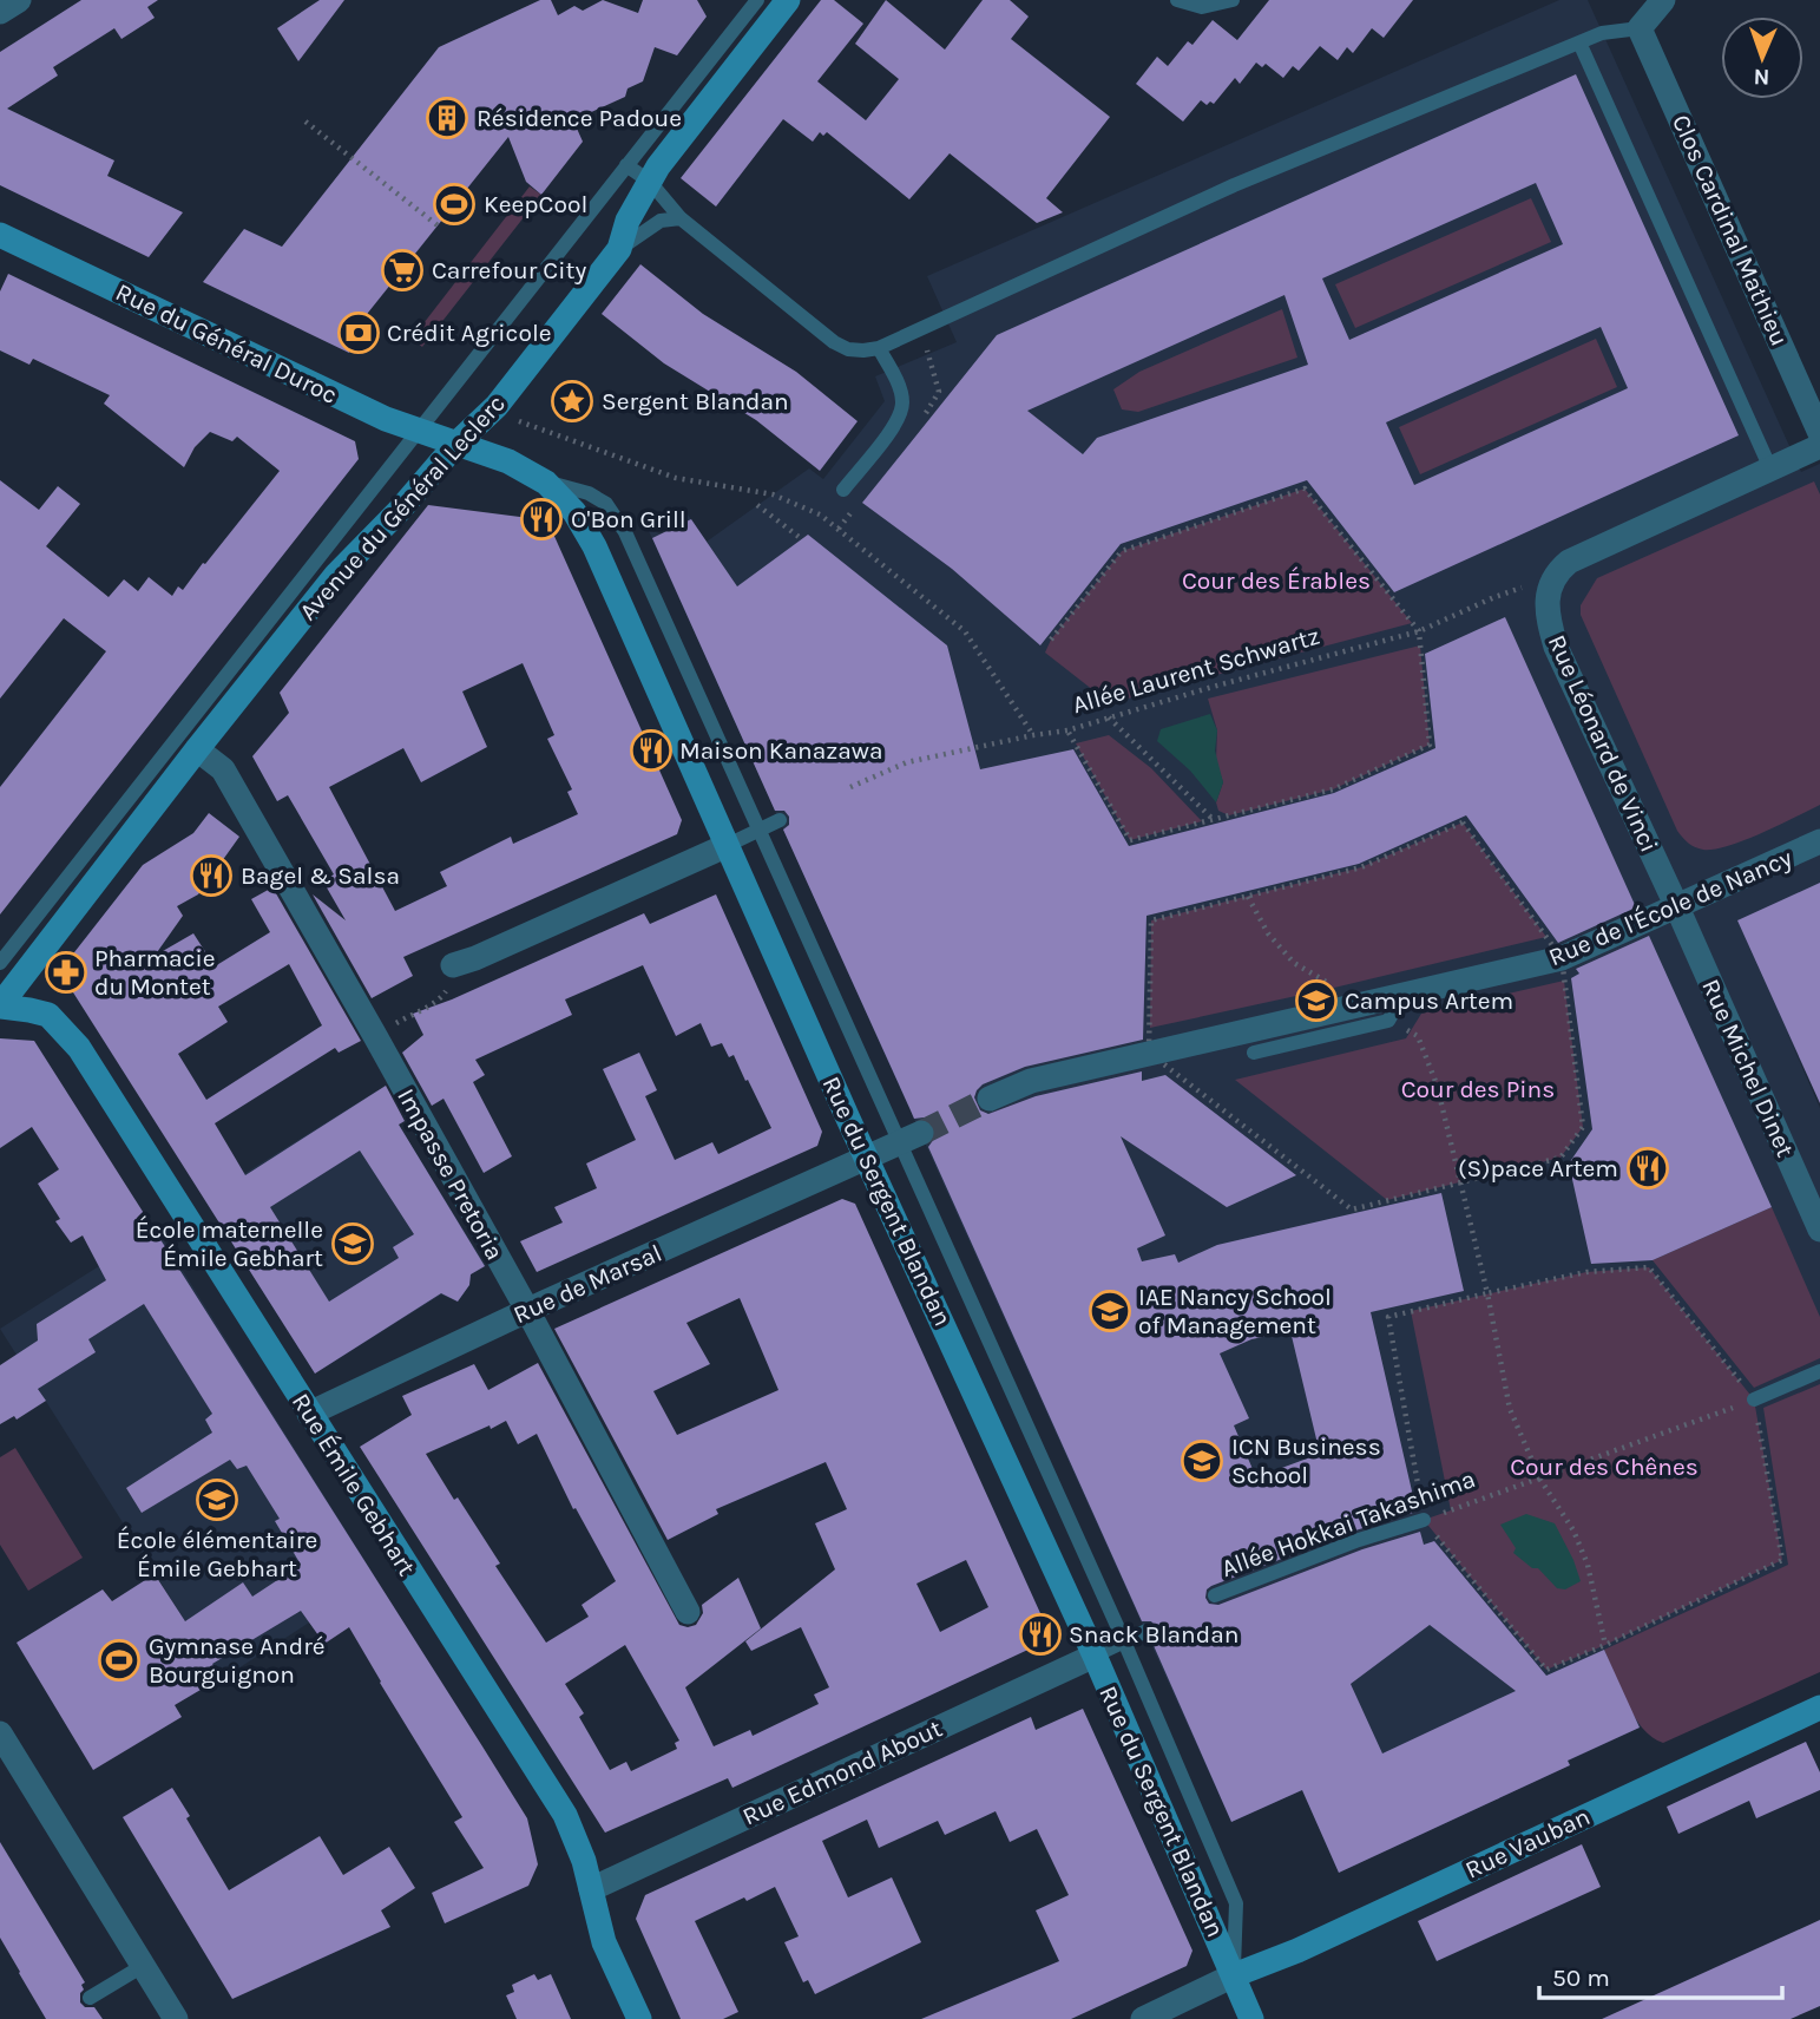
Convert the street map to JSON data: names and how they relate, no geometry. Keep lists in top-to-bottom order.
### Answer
{
  "streets": {
    "street": [
      "Clos Cardinal Mathieu",
      "Rue du Général Duroc",
      "Avenue du Général Leclerc",
      "Rue Léonard de Vinci",
      "Rue de l'École de Nancy",
      "Rue Michel Dinet",
      "Impasse Pretoria",
      "Rue du Sergent Blandan",
      "Rue de Marsal",
      "Rue Émile Gebhart",
      "Rue Edmond About",
      "Rue Vauban"
    ],
    "lane": ["Allée Hokkai Takashima"],
    "path": ["Allée Laurent Schwartz"]
  },
  "crossings": [
    ["Rue du Général Duroc", "Avenue du Général Leclerc"],
    ["Rue du Général Duroc", "Rue du Sergent Blandan"],
    ["Avenue du Général Leclerc", "Impasse Pretoria"],
    ["Avenue du Général Leclerc", "Rue du Sergent Blandan"],
    ["Avenue du Général Leclerc", "Rue Émile Gebhart"],
    ["Allée Laurent Schwartz", "Rue Léonard de Vinci"],
    ["Rue Léonard de Vinci", "Rue de l'École de Nancy"],
    ["Rue Léonard de Vinci", "Rue Michel Dinet"],
    ["Rue de l'École de Nancy", "Rue Michel Dinet"],
    ["Impasse Pretoria", "Rue de Marsal"],
    ["Rue du Sergent Blandan", "Rue de Marsal"],
    ["Rue du Sergent Blandan", "Rue Edmond About"],
    ["Rue du Sergent Blandan", "Rue Vauban"],
    ["Rue de Marsal", "Rue Émile Gebhart"],
    ["Rue Émile Gebhart", "Rue Edmond About"]
  ],
  "parks": ["Cour des Érables", "Cour des Pins", "Cour des Chênes"],
  "places": {
    "building": ["Résidence Padoue"],
    "sports": ["KeepCool", "Gymnase André Bourguignon"],
    "supermarket": ["Carrefour City"],
    "bank": ["Crédit Agricole"],
    "place": ["Sergent Blandan"],
    "restaurant": [
      "O'Bon Grill",
      "Maison Kanazawa",
      "Bagel & Salsa",
      "(S)pace Artem",
      "Snack Blandan"
    ],
    "pharmacy": ["Pharmacie du Montet"],
    "school or university": [
      "Campus Artem",
      "École maternelle Émile Gebhart",
      "IAE Nancy School of Management",
      "ICN Business School",
      "École élémentaire Émile Gebhart"
    ]
  },
  "scale_bar": "50 m",
  "north": "bottom"
}
